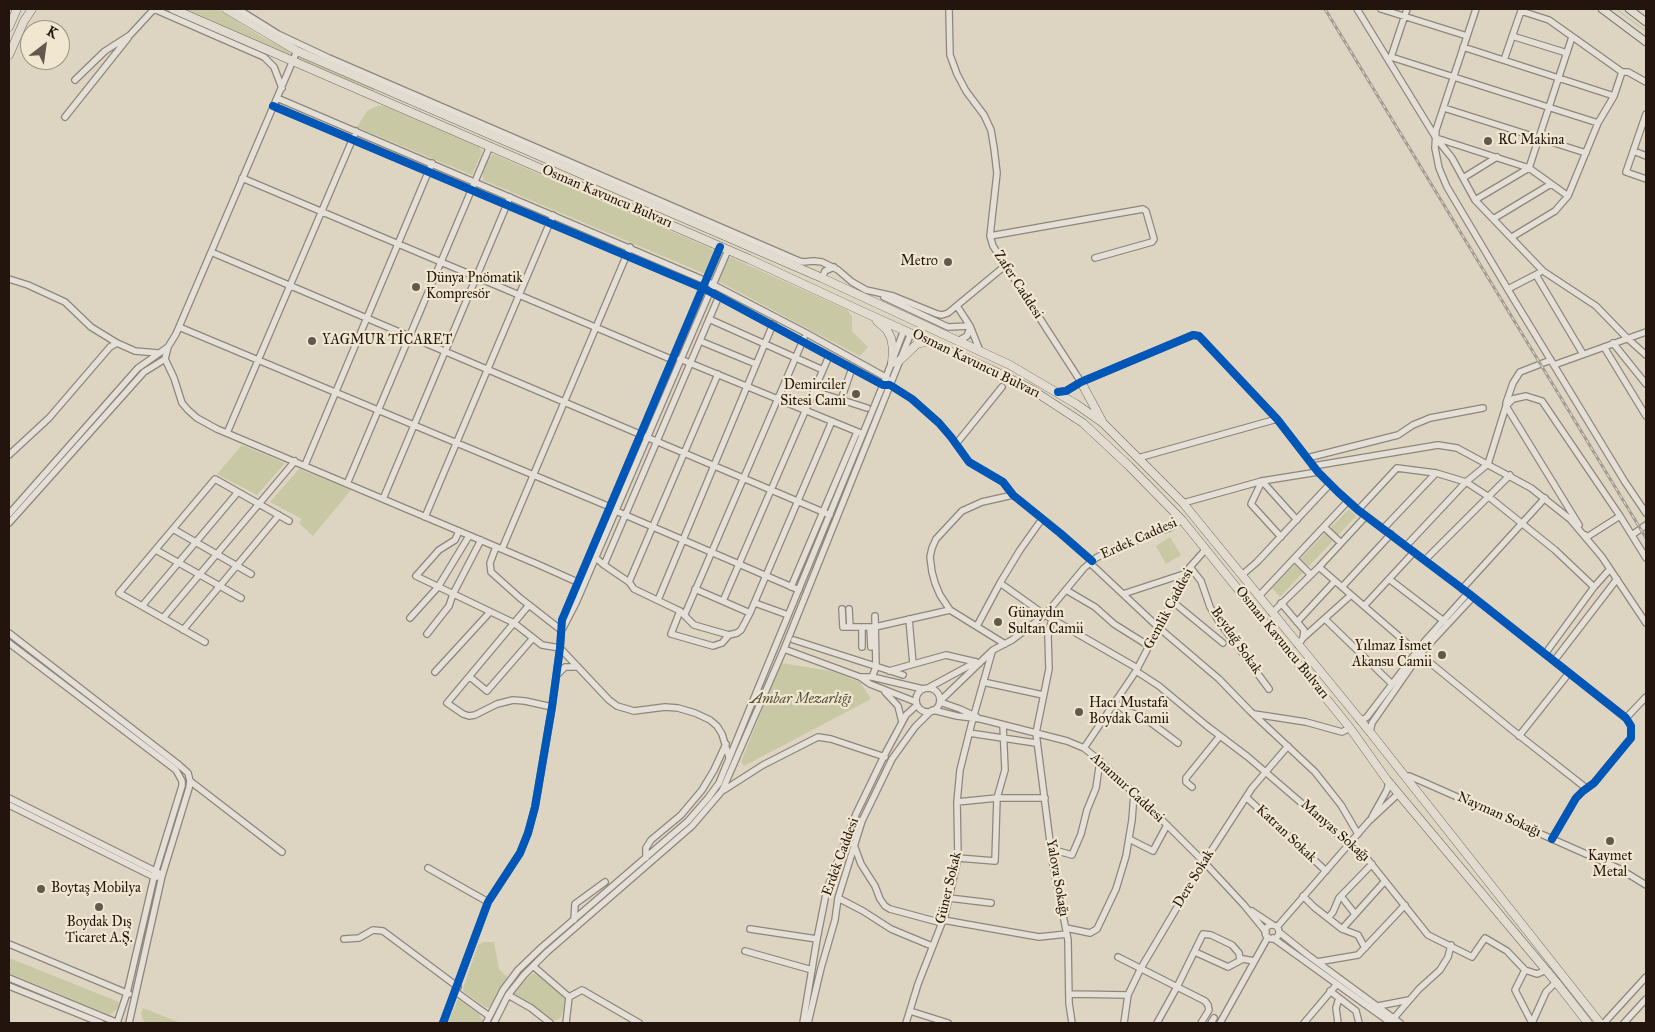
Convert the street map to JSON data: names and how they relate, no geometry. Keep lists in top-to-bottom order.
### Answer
{
  "streets": {
    "highway": ["Osman Kavuncu Bulvarı"],
    "street": [
      "Zafer Caddesi",
      "Erdek Caddesi",
      "Gemlik Caddesi",
      "Beydağ Sokak",
      "Anamur Caddesi",
      "Nayman Sokağı",
      "Manyas Sokağı",
      "Katran Sokak",
      "Yalova Sokağı",
      "Dere Sokak",
      "Güner Sokak"
    ]
  },
  "crossings": [
    ["Osman Kavuncu Bulvarı", "Erdek Caddesi"],
    ["Osman Kavuncu Bulvarı", "Gemlik Caddesi"],
    ["Osman Kavuncu Bulvarı", "Nayman Sokağı"],
    ["Erdek Caddesi", "Manyas Sokağı"],
    ["Erdek Caddesi", "Güner Sokak"],
    ["Gemlik Caddesi", "Beydağ Sokak"],
    ["Gemlik Caddesi", "Anamur Caddesi"],
    ["Gemlik Caddesi", "Manyas Sokağı"],
    ["Anamur Caddesi", "Yalova Sokağı"],
    ["Anamur Caddesi", "Dere Sokak"],
    ["Anamur Caddesi", "Güner Sokak"],
    ["Manyas Sokağı", "Yalova Sokağı"],
    ["Manyas Sokağı", "Dere Sokak"],
    ["Katran Sokak", "Dere Sokak"]
  ],
  "parks": ["Ambar Mezarlığı"],
  "places": [
    "RC Makina",
    "Metro",
    "Dünya Pnömatik Kompresör",
    "YAGMUR TİCARET",
    "Demirciler Sitesi Cami",
    "Günaydın Sultan Camii",
    "Yılmaz İsmet Akansu Camii",
    "Hacı Mustafa Boydak Camii",
    "Kaymet Metal",
    "Boytaş Mobilya",
    "Boydak Dış Ticaret A.Ş."
  ],
  "north": "top right"
}
